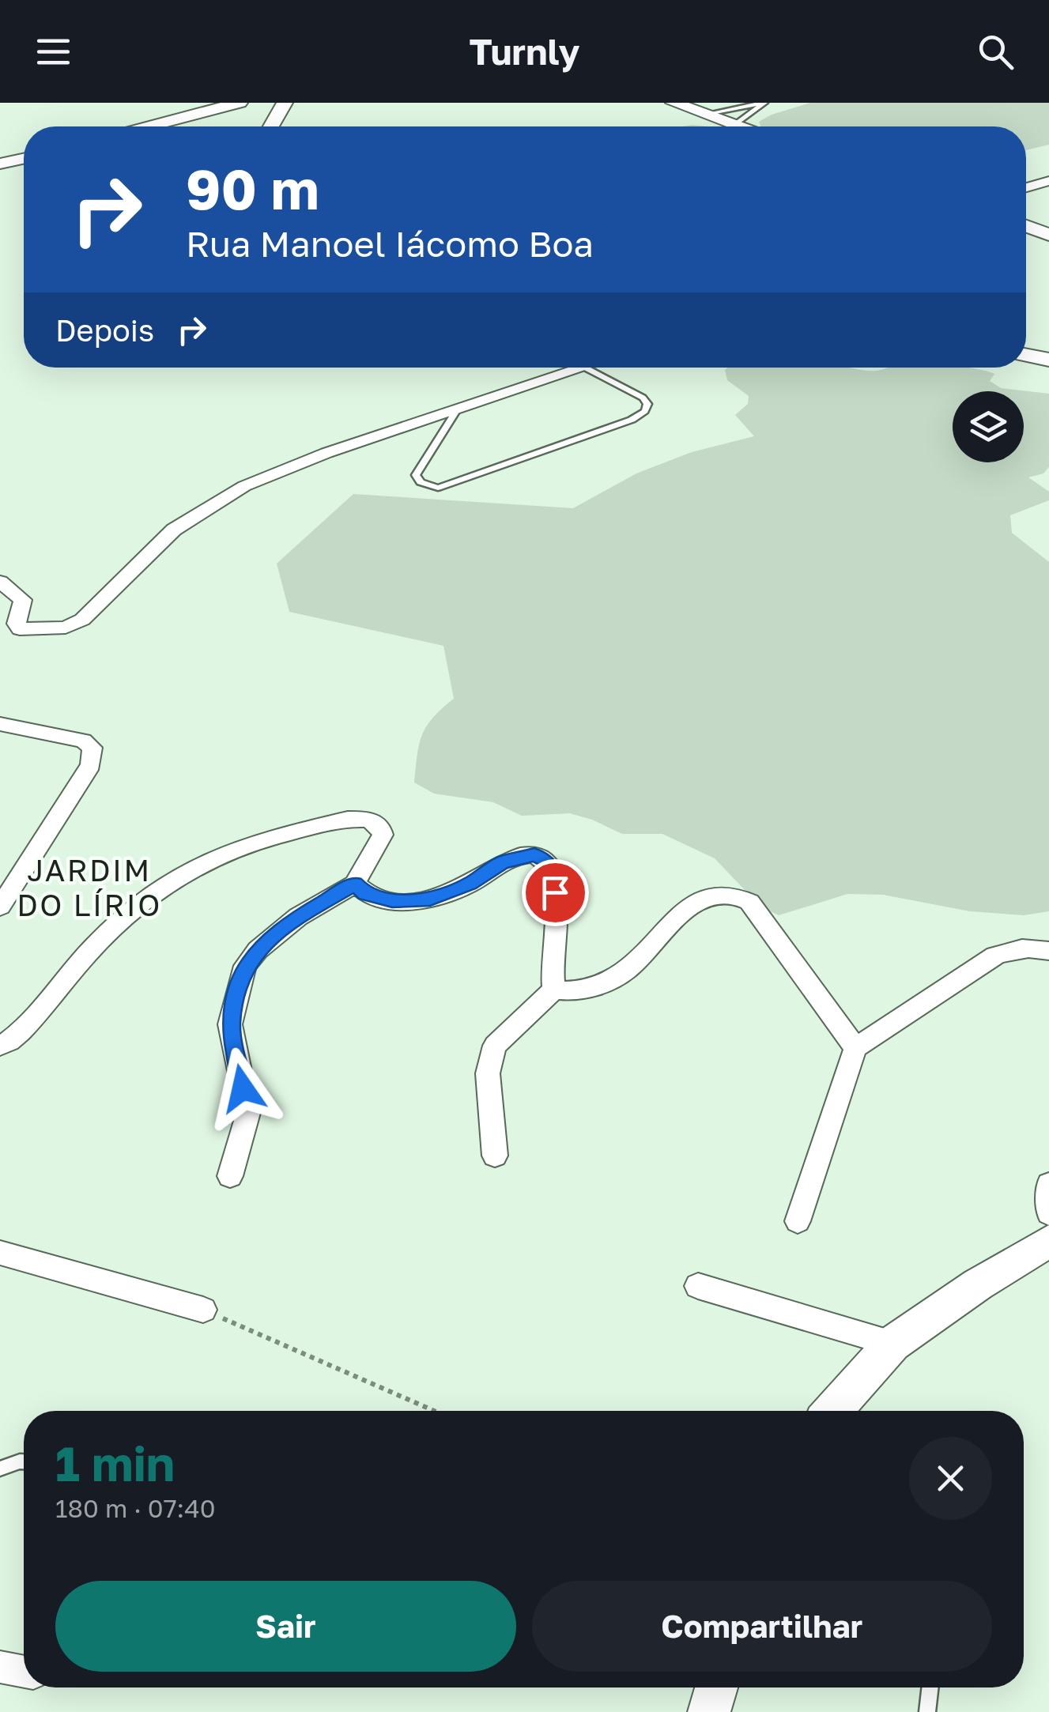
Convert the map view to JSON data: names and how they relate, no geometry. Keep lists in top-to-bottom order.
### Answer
{
  "districts": ["JARDIM DO LÍRIO"],
  "page": {
    "header": "Turnly",
    "turn": ["90 m", "Rua Manoel Iácomo Boa"],
    "then": "Depois",
    "heading": ["1 min", "180 m · 07:40"],
    "buttons": ["Sair", "Compartilhar"]
  }
}
